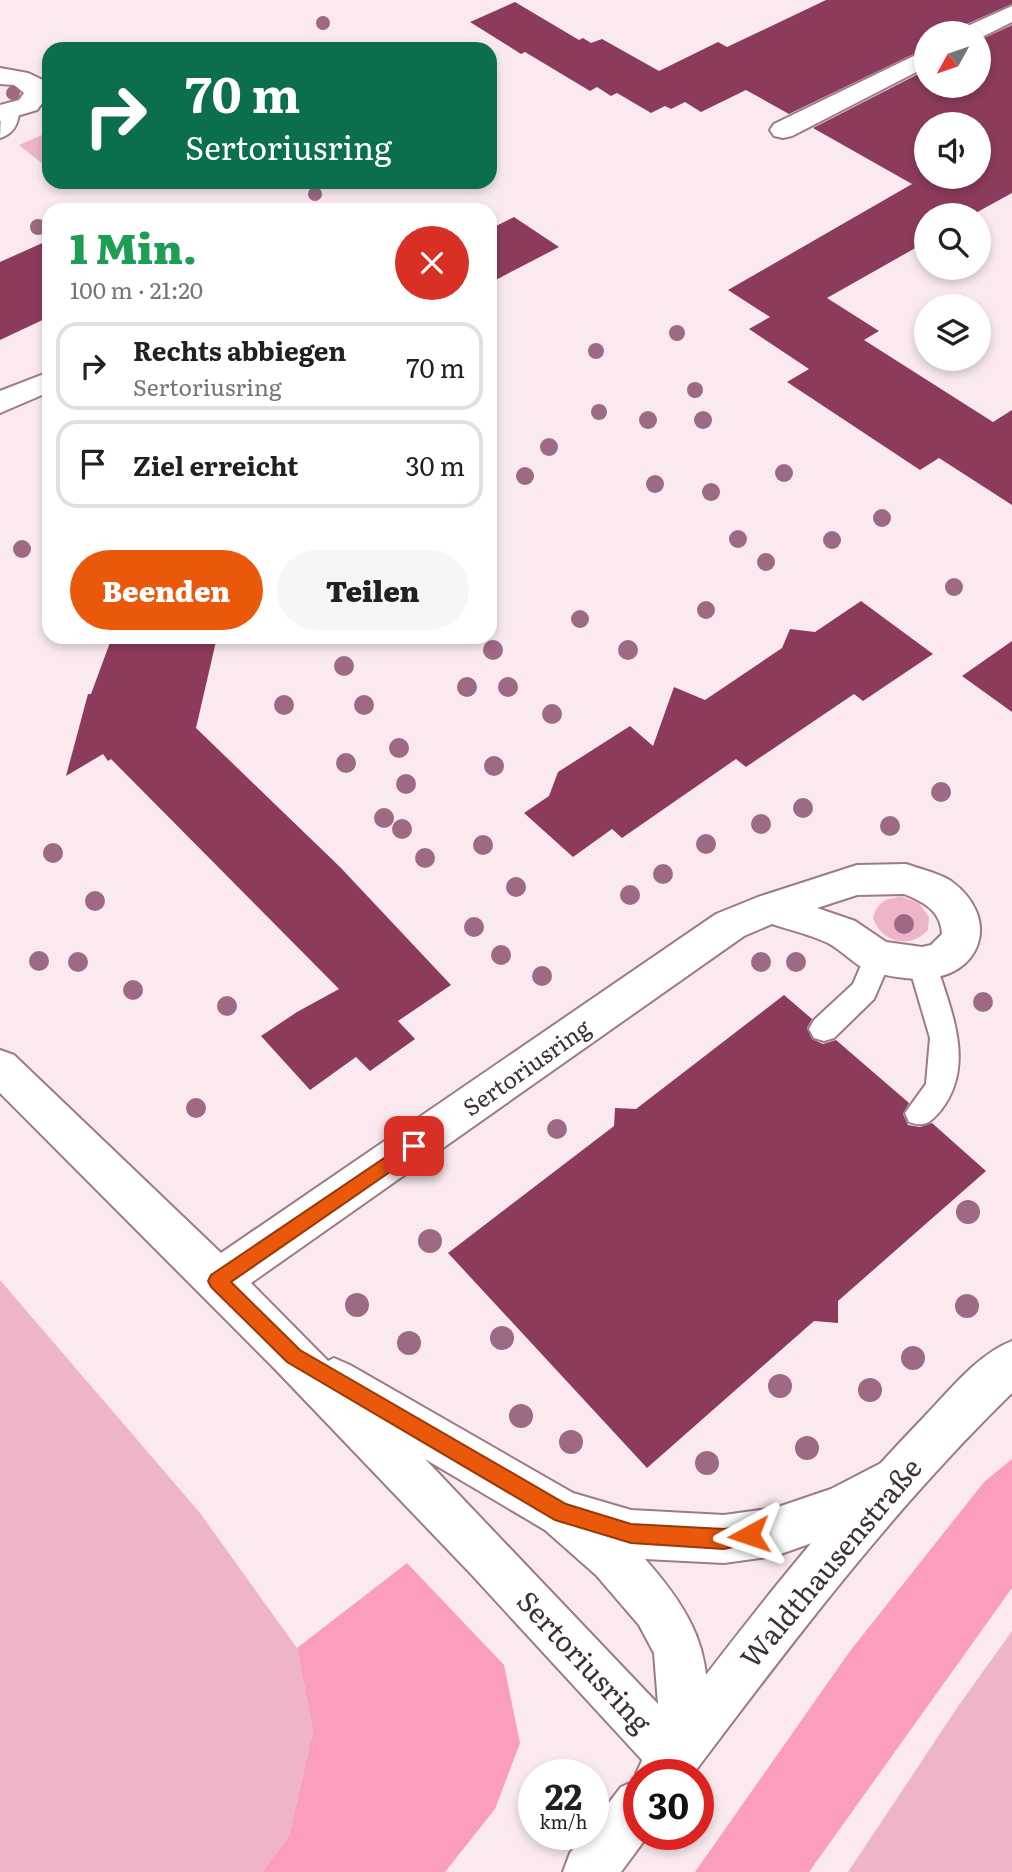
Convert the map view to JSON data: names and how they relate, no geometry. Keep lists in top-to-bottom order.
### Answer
{
  "streets": {
    "street": ["Sertoriusring", "Waldthausenstraße"]
  },
  "crossings": [
    ["Sertoriusring", "Waldthausenstraße"]
  ],
  "north": "bottom left",
  "page": {
    "turn": ["70 m", "Sertoriusring"],
    "heading": ["1 Min.", "100 m · 21:20"],
    "list": [
      {
        "name": "Rechts abbiegen",
        "note": "Sertoriusring",
        "value": "70 m"
      },
      {
        "name": "Ziel erreicht",
        "value": "30 m"
      }
    ],
    "buttons": ["Beenden", "Teilen"],
    "speed": "22 km/h",
    "limit": "30"
  }
}
